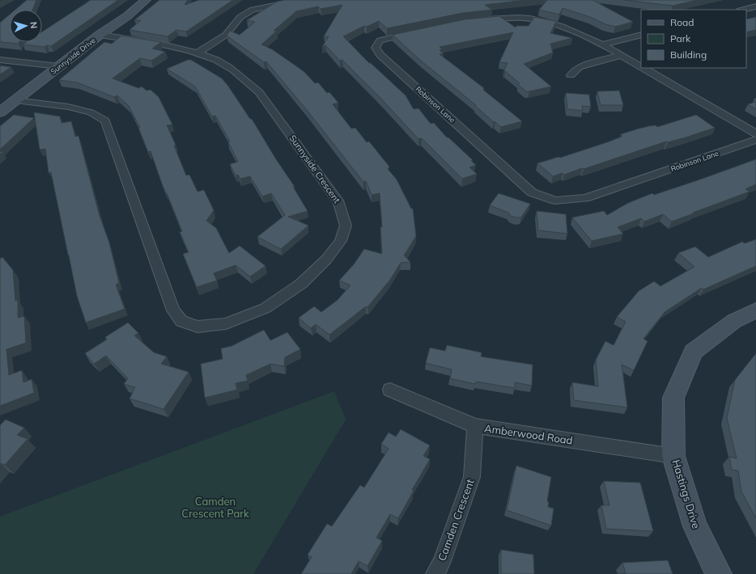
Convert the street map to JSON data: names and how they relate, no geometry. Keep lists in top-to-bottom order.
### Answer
{
  "streets": {
    "street": [
      "Sunnyside Drive",
      "Robinson Lane",
      "Sunnyside Crescent",
      "Amberwood Road",
      "Hastings Drive",
      "Camden Crescent"
    ]
  },
  "crossings": [
    ["Sunnyside Drive", "Sunnyside Crescent"],
    ["Amberwood Road", "Hastings Drive"],
    ["Amberwood Road", "Camden Crescent"]
  ],
  "parks": ["Camden Crescent Park"],
  "legend": ["Road", "Park", "Building"],
  "north": "right"
}
